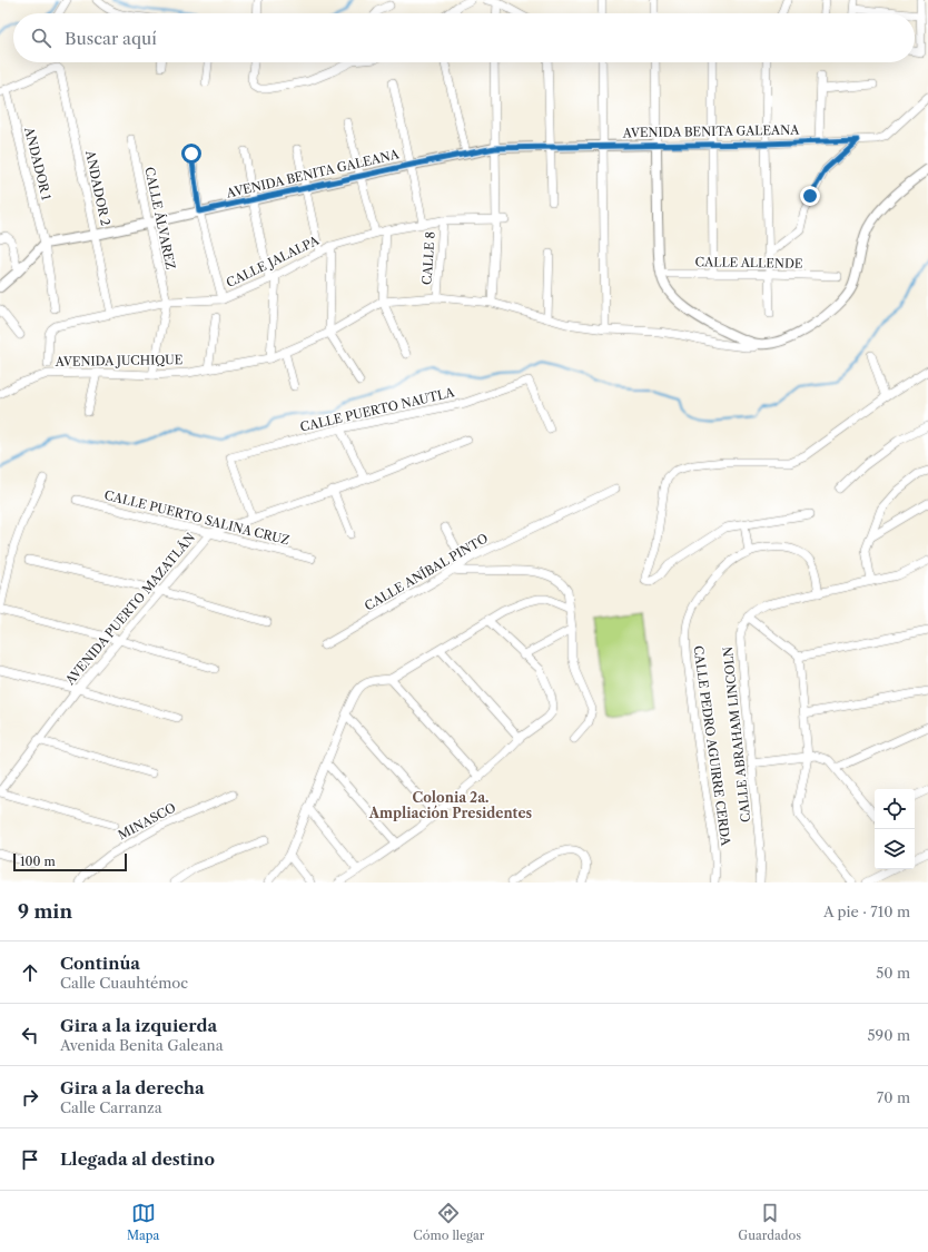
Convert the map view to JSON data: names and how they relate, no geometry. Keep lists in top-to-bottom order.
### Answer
{
  "streets": {
    "street": [
      "AVENIDA BENITA GALEANA",
      "ANDADOR 1",
      "ANDADOR 2",
      "CALLE ÁLVAREZ",
      "CALLE 8",
      "CALLE JALALPA",
      "CALLE ALLENDE",
      "AVENIDA JUCHIQUE",
      "CALLE PUERTO NAUTLA",
      "CALLE PUERTO SALINA CRUZ",
      "CALLE ANÍBAL PINTO",
      "AVENIDA PUERTO MAZATLÁN",
      "CALLE ABRAHAM LINCOLN",
      "CALLE PEDRO AGUIRRE CERDA",
      "MINASCO"
    ]
  },
  "crossings": [
    ["AVENIDA BENITA GALEANA", "ANDADOR 1"],
    ["AVENIDA BENITA GALEANA", "ANDADOR 2"],
    ["AVENIDA BENITA GALEANA", "CALLE ÁLVAREZ"],
    ["ANDADOR 1", "ANDADOR 2"],
    ["ANDADOR 2", "CALLE JALALPA"],
    ["CALLE ÁLVAREZ", "CALLE JALALPA"],
    ["CALLE 8", "CALLE JALALPA"],
    ["CALLE 8", "AVENIDA JUCHIQUE"],
    ["CALLE PUERTO NAUTLA", "AVENIDA PUERTO MAZATLÁN"],
    ["CALLE PUERTO SALINA CRUZ", "AVENIDA PUERTO MAZATLÁN"]
  ],
  "districts": ["Colonia 2a. Ampliación Presidentes"],
  "scale_bar": "100 m",
  "page": {
    "search": "Buscar aquí",
    "scale": "100 m",
    "heading": ["9 min", "A pie · 710 m"],
    "list": [
      ["Continúa", "Calle Cuauhtémoc", "50 m"],
      ["Gira a la izquierda", "Avenida Benita Galeana", "590 m"],
      ["Gira a la derecha", "Calle Carranza", "70 m"],
      "Llegada al destino"
    ],
    "nav": ["Mapa", "Cómo llegar", "Guardados"]
  }
}
